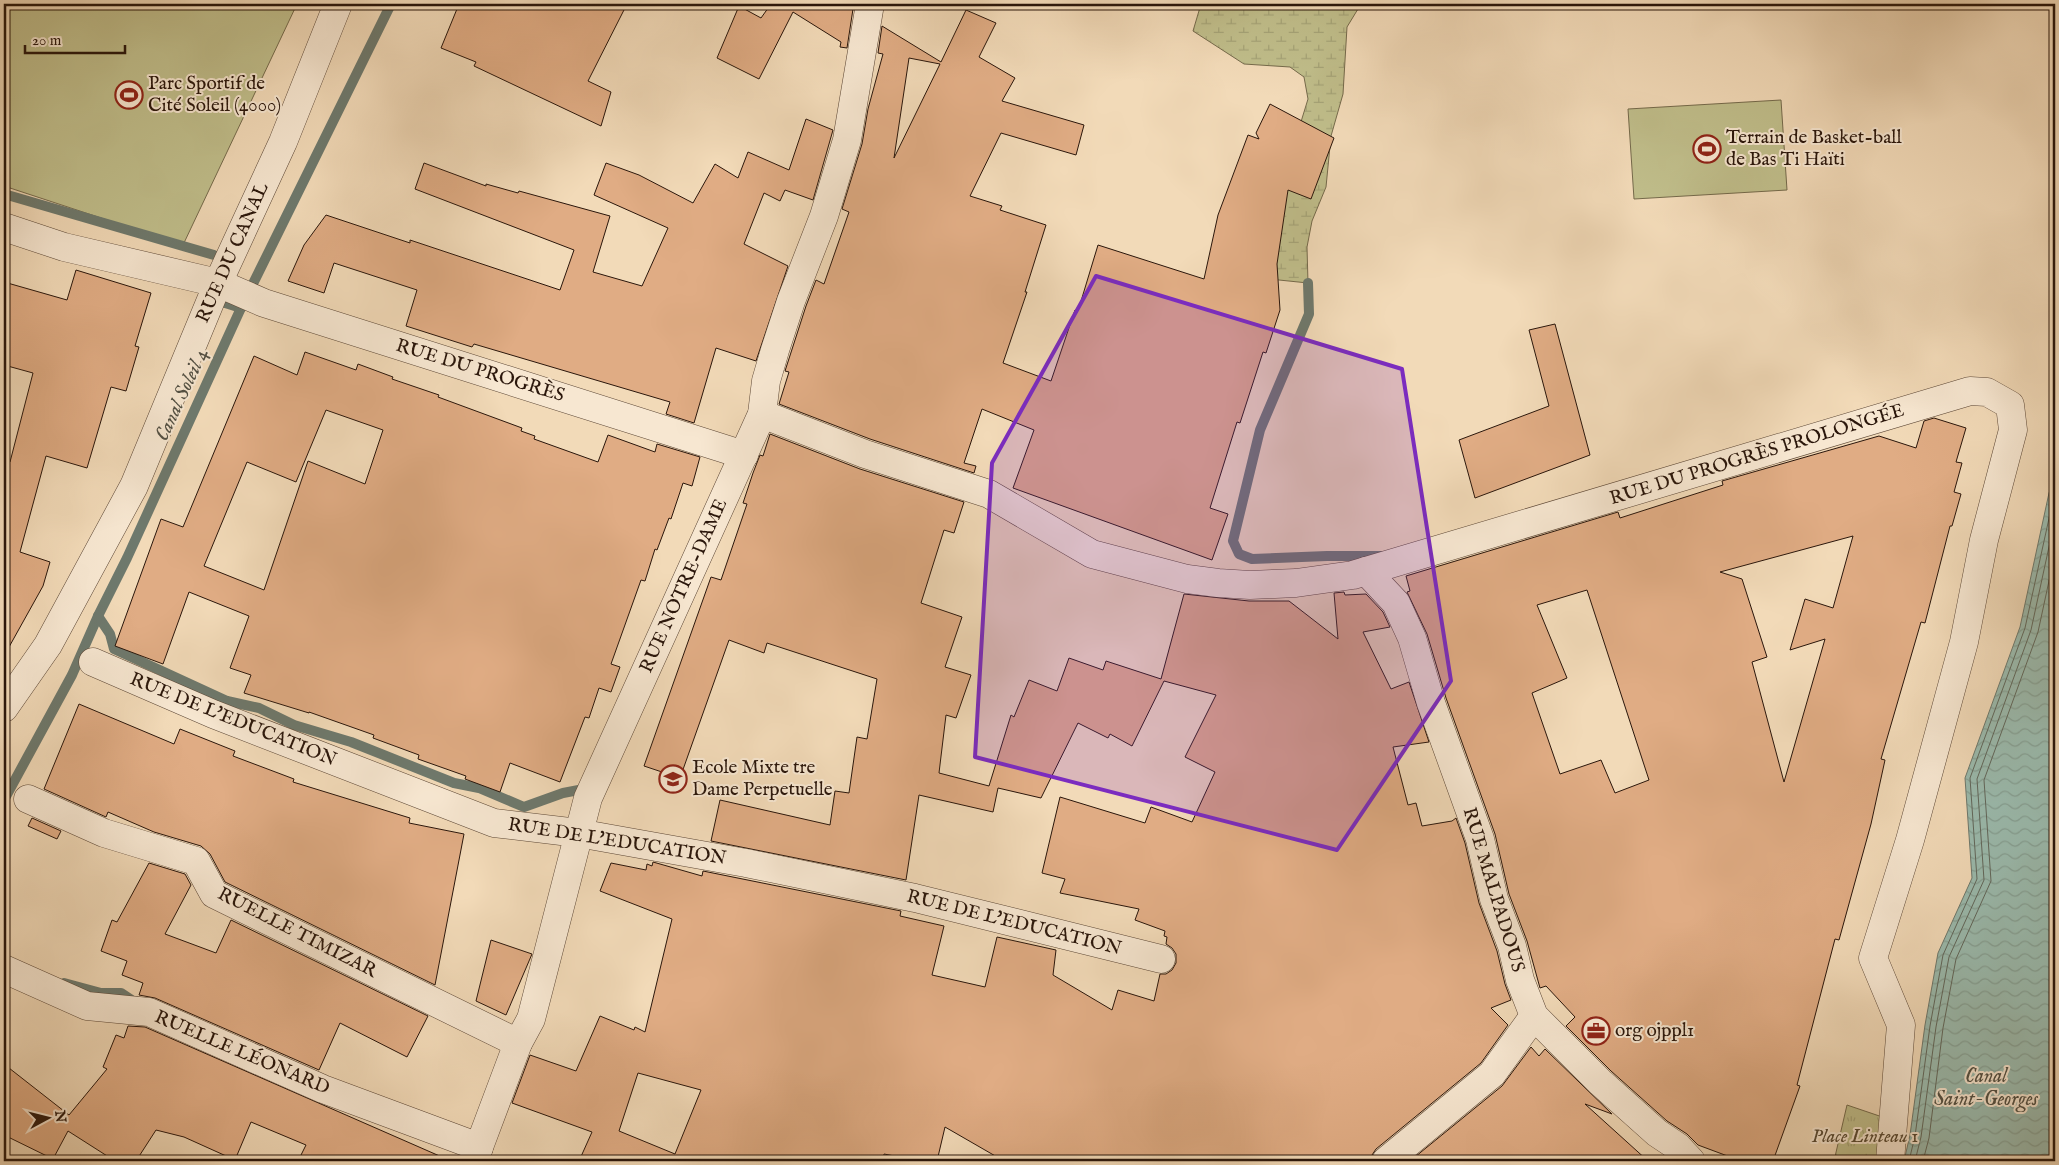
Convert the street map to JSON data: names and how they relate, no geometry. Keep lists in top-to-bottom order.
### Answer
{
  "streets": {
    "street": [
      "RUE DU CANAL",
      "RUE DU PROGRÈS",
      "RUE DU PROGRÈS PROLONGÉE",
      "RUE NOTRE-DAME",
      "RUE DE L'EDUCATION",
      "RUE MALPADOUS",
      "RUELLE TIMIZAR",
      "RUELLE LÉONARD"
    ]
  },
  "crossings": [
    ["RUE DU CANAL", "RUE DU PROGRÈS"],
    ["RUE DU PROGRÈS", "RUE NOTRE-DAME"],
    ["RUE DU PROGRÈS PROLONGÉE", "RUE NOTRE-DAME"],
    ["RUE DU PROGRÈS PROLONGÉE", "RUE MALPADOUS"],
    ["RUE NOTRE-DAME", "RUE DE L'EDUCATION"],
    ["RUE NOTRE-DAME", "RUELLE TIMIZAR"],
    ["RUE NOTRE-DAME", "RUELLE LÉONARD"]
  ],
  "water": ["Canal Soleil 4", "Canal Saint-Georges"],
  "parks": ["Place Linteau 1"],
  "places": {
    "sports": ["Parc Sportif de Cité Soleil (4000)", "Terrain de Basket-ball de Bas Ti Haïti"],
    "school or university": ["Ecole Mixte tre Dame Perpetuelle"],
    "office": ["org ojppl1"]
  },
  "scale_bar": "20 m",
  "north": "right"
}
